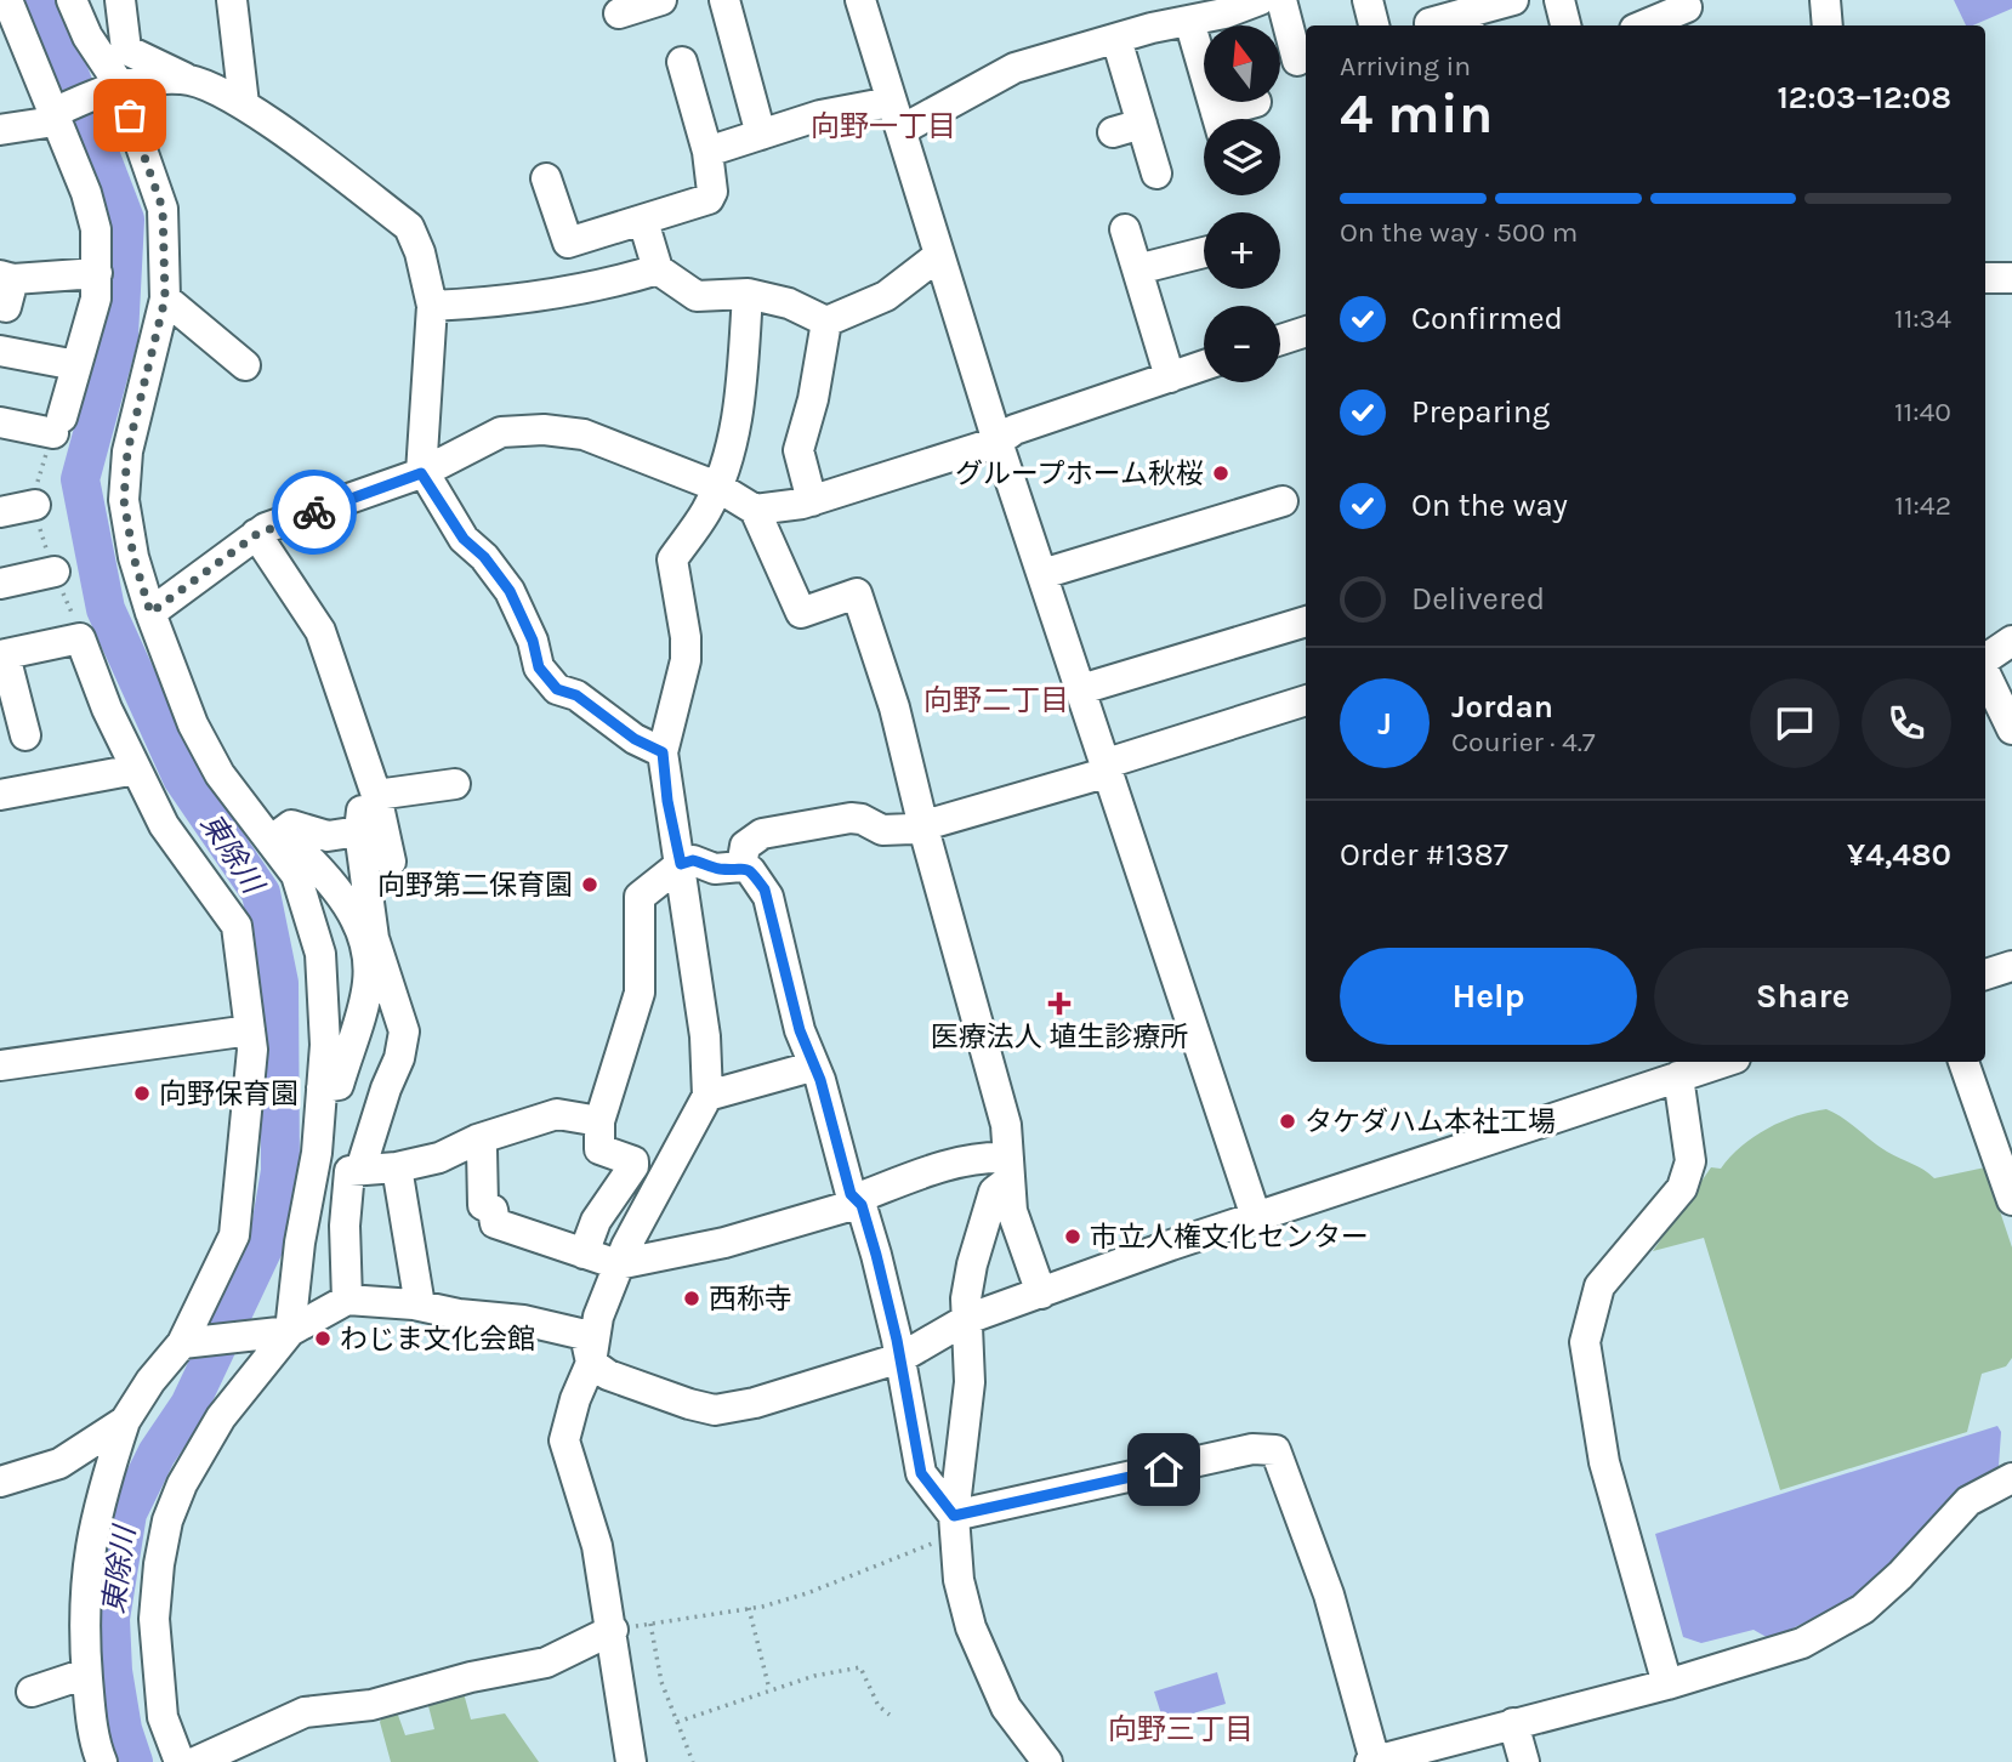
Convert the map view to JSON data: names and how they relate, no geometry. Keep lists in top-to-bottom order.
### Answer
{
  "districts": ["向野一丁目", "向野二丁目", "向野三丁目"],
  "water": ["東除川"],
  "places": {
    "other": [
      "グループホーム秋桜",
      "向野第二保育園",
      "向野保育園",
      "タケダハム本社工場",
      "市立人権文化センター",
      "西称寺",
      "わじま文化会館"
    ],
    "health": ["医療法人 埴生診療所"]
  },
  "north": "top",
  "page": {
    "map_buttons": ["+", "−"],
    "heading": ["4 min", "Arriving in", "12:03–12:08"],
    "panel": [
      "Jordan",
      "Courier · 4.7",
      "Order #1387",
      "¥4,480"
    ],
    "bar": "On the way · 500 m",
    "list": [
      ["Confirmed", "11:34"],
      ["Preparing", "11:40"],
      ["On the way", "11:42"],
      "Delivered"
    ],
    "round": "J",
    "buttons": ["Help", "Share"]
  }
}
